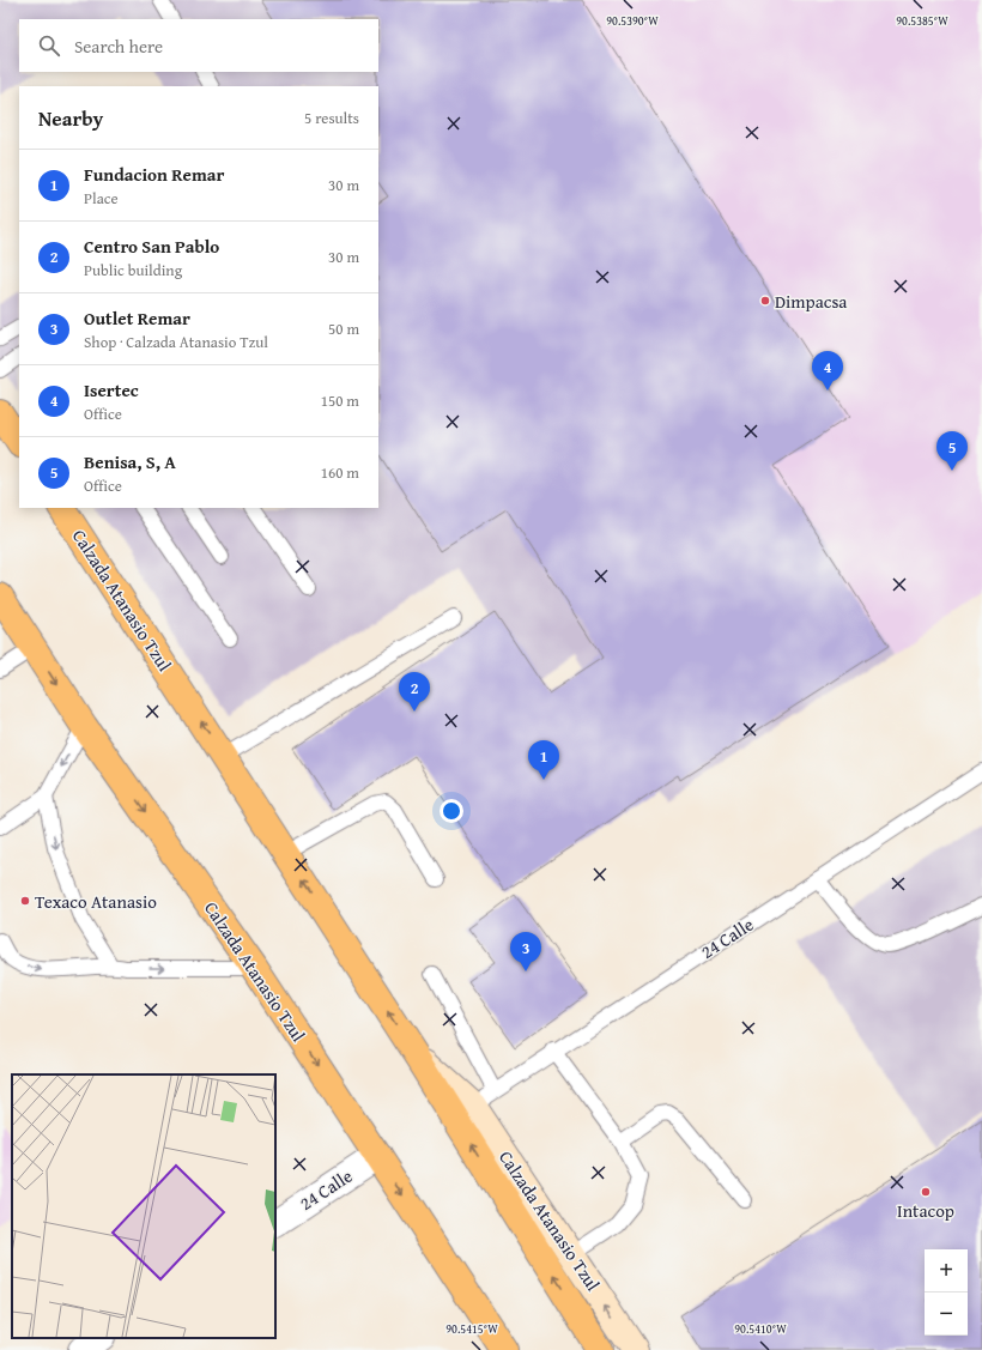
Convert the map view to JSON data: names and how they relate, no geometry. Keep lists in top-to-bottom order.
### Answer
{
  "streets": {
    "main road": ["Calzada Atanasio Tzul"],
    "street": ["24 Calle"]
  },
  "crossings": [
    ["Calzada Atanasio Tzul", "24 Calle"]
  ],
  "places": ["Dimpacsa", "Texaco Atanasio", "Intacop"],
  "page": {
    "search": "Search here",
    "heading": ["Nearby", "5 results"],
    "list": [
      {
        "mark": "1",
        "name": "Fundacion Remar",
        "note": "Place",
        "value": "30 m"
      },
      {
        "mark": "2",
        "name": "Centro San Pablo",
        "note": "Public building",
        "value": "30 m"
      },
      {
        "mark": "3",
        "name": "Outlet Remar",
        "note": "Shop · Calzada Atanasio Tzul",
        "value": "50 m"
      },
      {
        "mark": "4",
        "name": "Isertec",
        "note": "Office",
        "value": "150 m"
      },
      {
        "mark": "5",
        "name": "Benisa, S, A",
        "note": "Office",
        "value": "160 m"
      }
    ],
    "pins": [
      "4",
      "5",
      "2",
      "1",
      "3"
    ],
    "map_buttons": ["+", "−"]
  },
  "coordinates": [
    "90.5390°W",
    "90.5385°W",
    "90.5415°W",
    "90.5410°W"
  ]
}
